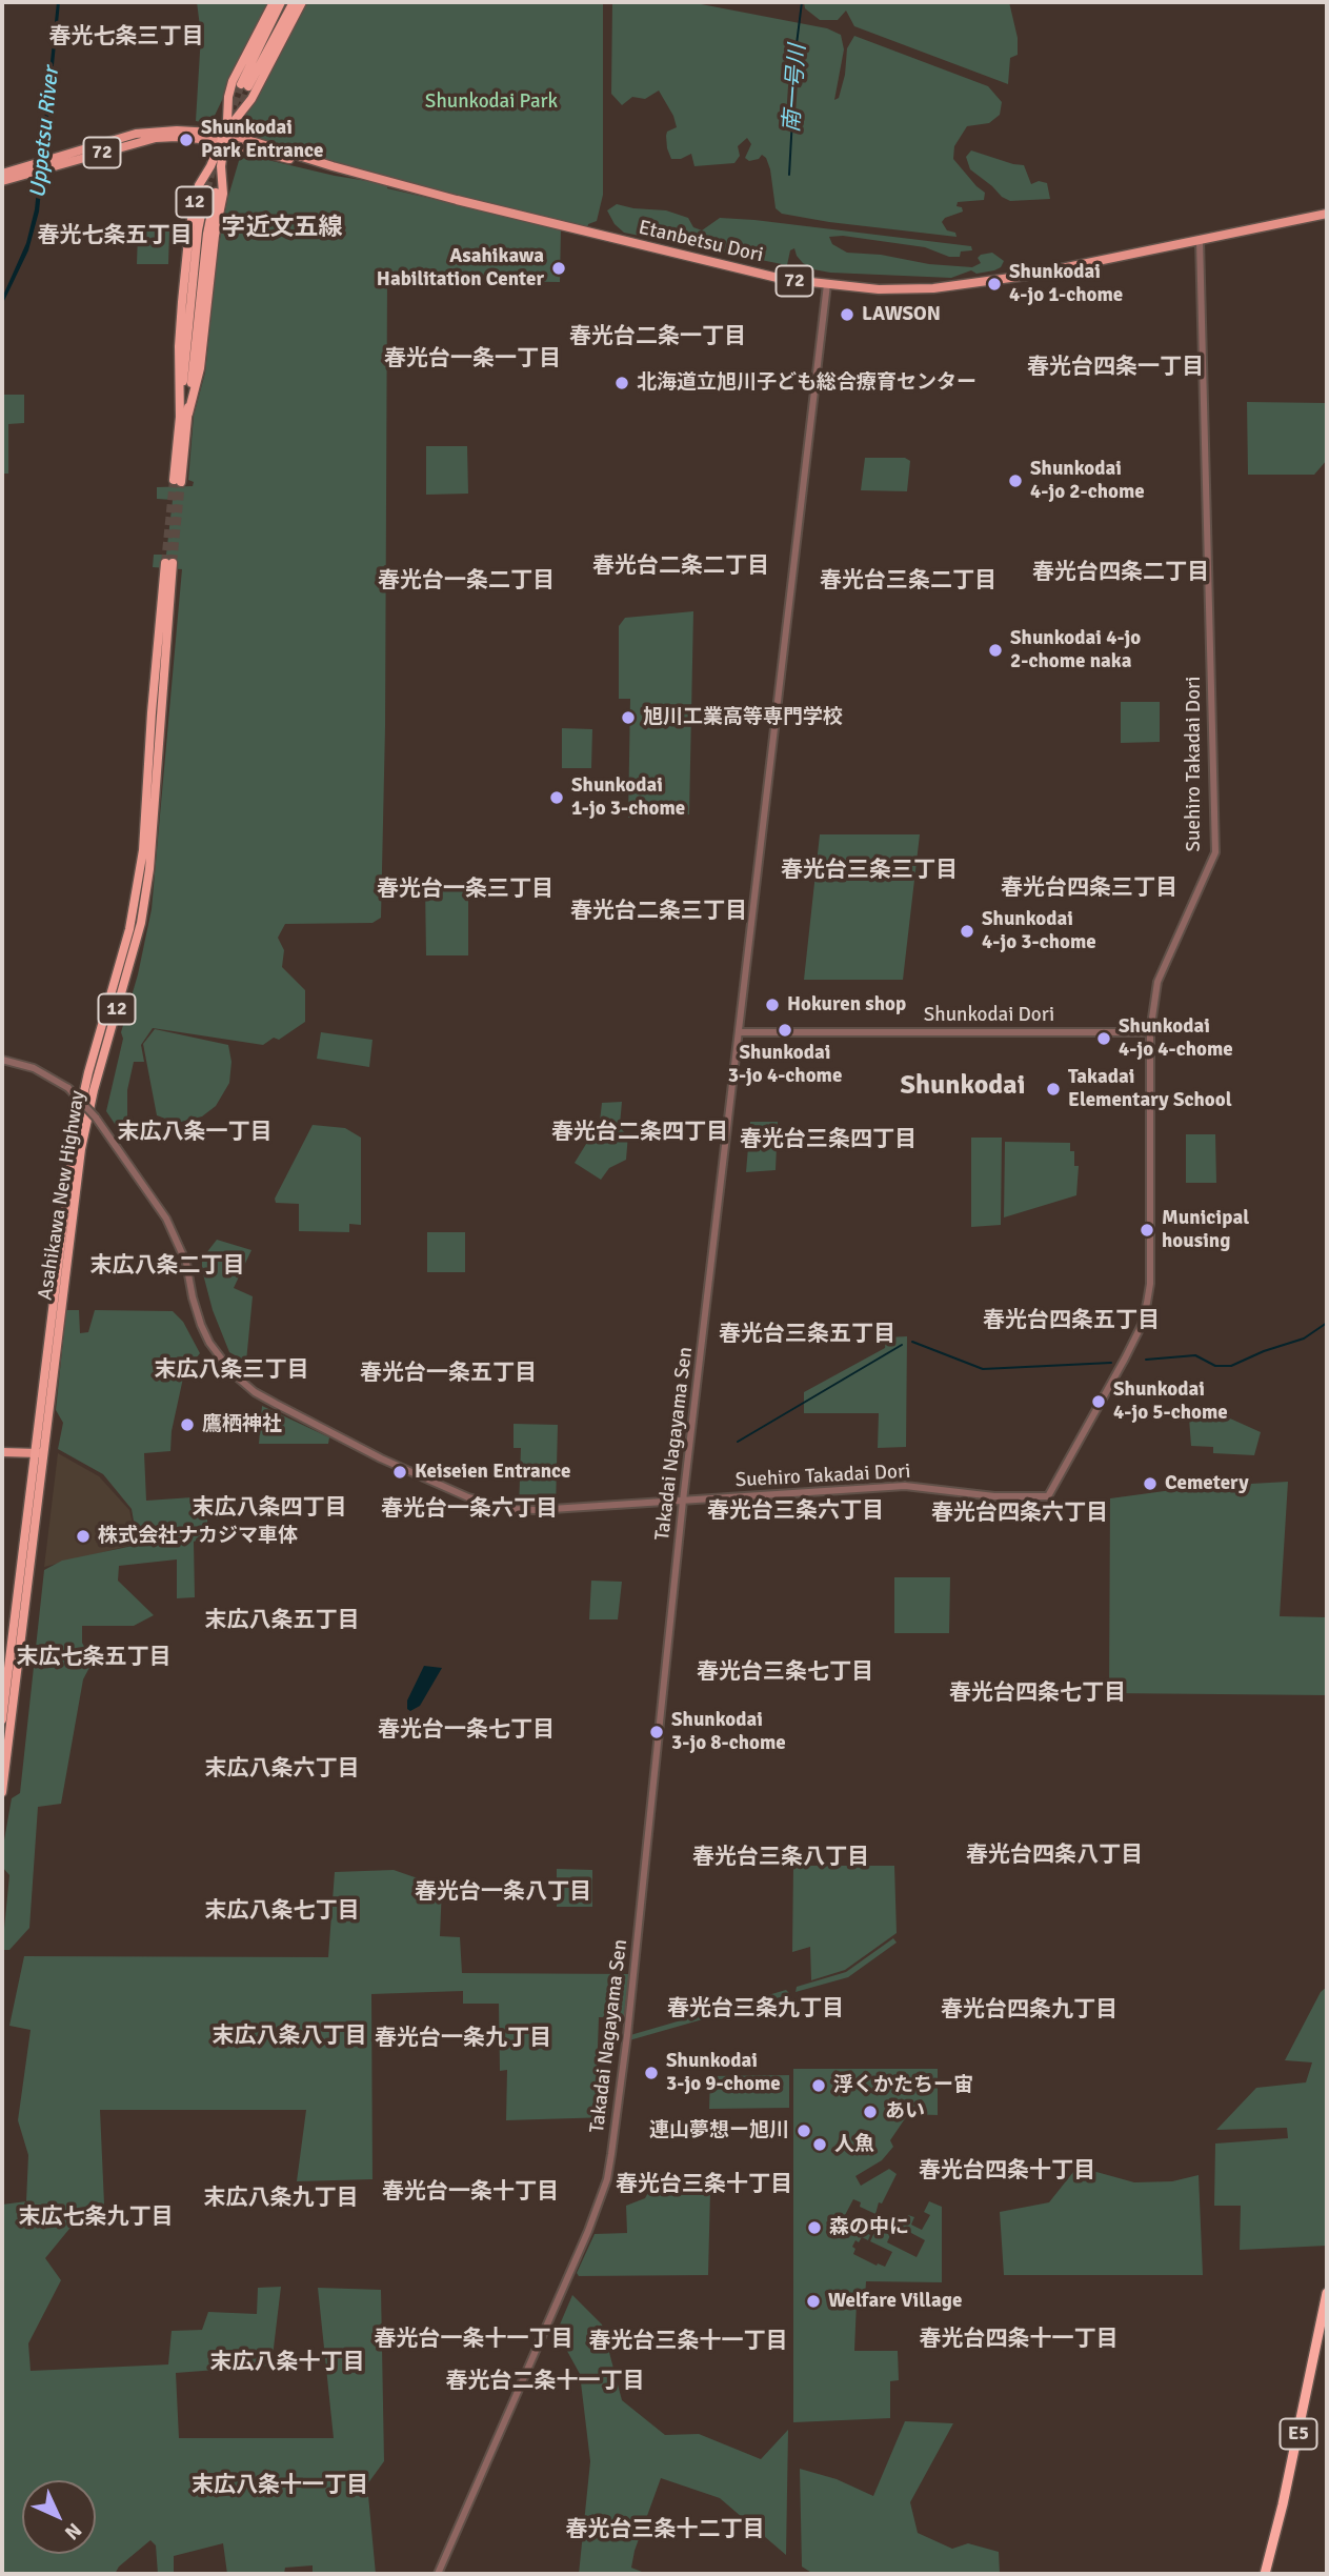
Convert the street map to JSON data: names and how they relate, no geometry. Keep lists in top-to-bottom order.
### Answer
{
  "streets": {
    "highway": ["12", "Asahikawa New Highway", "E5"],
    "main road": ["72", "Etanbetsu Dori"],
    "street": ["Suehiro Takadai Dori", "Shunkodai Dori", "Takadai Nagayama Sen"]
  },
  "crossings": [
    ["12", "Etanbetsu Dori"],
    ["Etanbetsu Dori", "Suehiro Takadai Dori"],
    ["Etanbetsu Dori", "Takadai Nagayama Sen"],
    ["Suehiro Takadai Dori", "Shunkodai Dori"],
    ["Suehiro Takadai Dori", "Takadai Nagayama Sen"],
    ["Shunkodai Dori", "Takadai Nagayama Sen"]
  ],
  "districts": [
    "春光七条三丁目",
    "字近文五線",
    "春光七条五丁目",
    "春光台二条一丁目",
    "春光台一条一丁目",
    "春光台四条一丁目",
    "春光台二条二丁目",
    "春光台四条二丁目",
    "春光台一条二丁目",
    "春光台三条二丁目",
    "春光台三条三丁目",
    "春光台四条三丁目",
    "春光台一条三丁目",
    "春光台二条三丁目",
    "Shunkodai",
    "末広八条一丁目",
    "春光台二条四丁目",
    "春光台三条四丁目",
    "末広八条二丁目",
    "春光台四条五丁目",
    "春光台三条五丁目",
    "末広八条三丁目",
    "春光台一条五丁目",
    "末広八条四丁目",
    "春光台一条六丁目",
    "春光台三条六丁目",
    "春光台四条六丁目",
    "末広八条五丁目",
    "末広七条五丁目",
    "春光台三条七丁目",
    "春光台四条七丁目",
    "春光台一条七丁目",
    "末広八条六丁目",
    "春光台四条八丁目",
    "春光台三条八丁目",
    "春光台一条八丁目",
    "末広八条七丁目",
    "春光台三条九丁目",
    "春光台四条九丁目",
    "末広八条八丁目",
    "春光台一条九丁目",
    "春光台四条十丁目",
    "春光台三条十丁目",
    "春光台一条十丁目",
    "末広八条九丁目",
    "末広七条九丁目",
    "春光台一条十一丁目",
    "春光台四条十一丁目",
    "春光台三条十一丁目",
    "末広八条十丁目",
    "春光台二条十一丁目",
    "末広八条十一丁目",
    "春光台三条十二丁目"
  ],
  "water": ["南一号川", "Uppetsu River"],
  "parks": ["Shunkodai Park"],
  "places": [
    "Shunkodai Park Entrance",
    "Asahikawa Habilitation Center",
    "Shunkodai 4-jo 1-chome",
    "LAWSON",
    "北海道立旭川子ども総合療育センター",
    "Shunkodai 4-jo 2-chome",
    "Shunkodai 4-jo 2-chome naka",
    "旭川工業高等専門学校",
    "Shunkodai 1-jo 3-chome",
    "Shunkodai 4-jo 3-chome",
    "Hokuren shop",
    "Shunkodai 3-jo 4-chome",
    "Shunkodai 4-jo 4-chome",
    "Takadai Elementary School",
    "Municipal housing",
    "Shunkodai 4-jo 5-chome",
    "鷹栖神社",
    "Keiseien Entrance",
    "Cemetery",
    "株式会社ナカジマ車体",
    "Shunkodai 3-jo 8-chome",
    "Shunkodai 3-jo 9-chome",
    "浮くかたちー宙",
    "あい",
    "連山夢想ー旭川",
    "人魚",
    "森の中に",
    "Welfare Village"
  ],
  "north": "bottom right"
}
